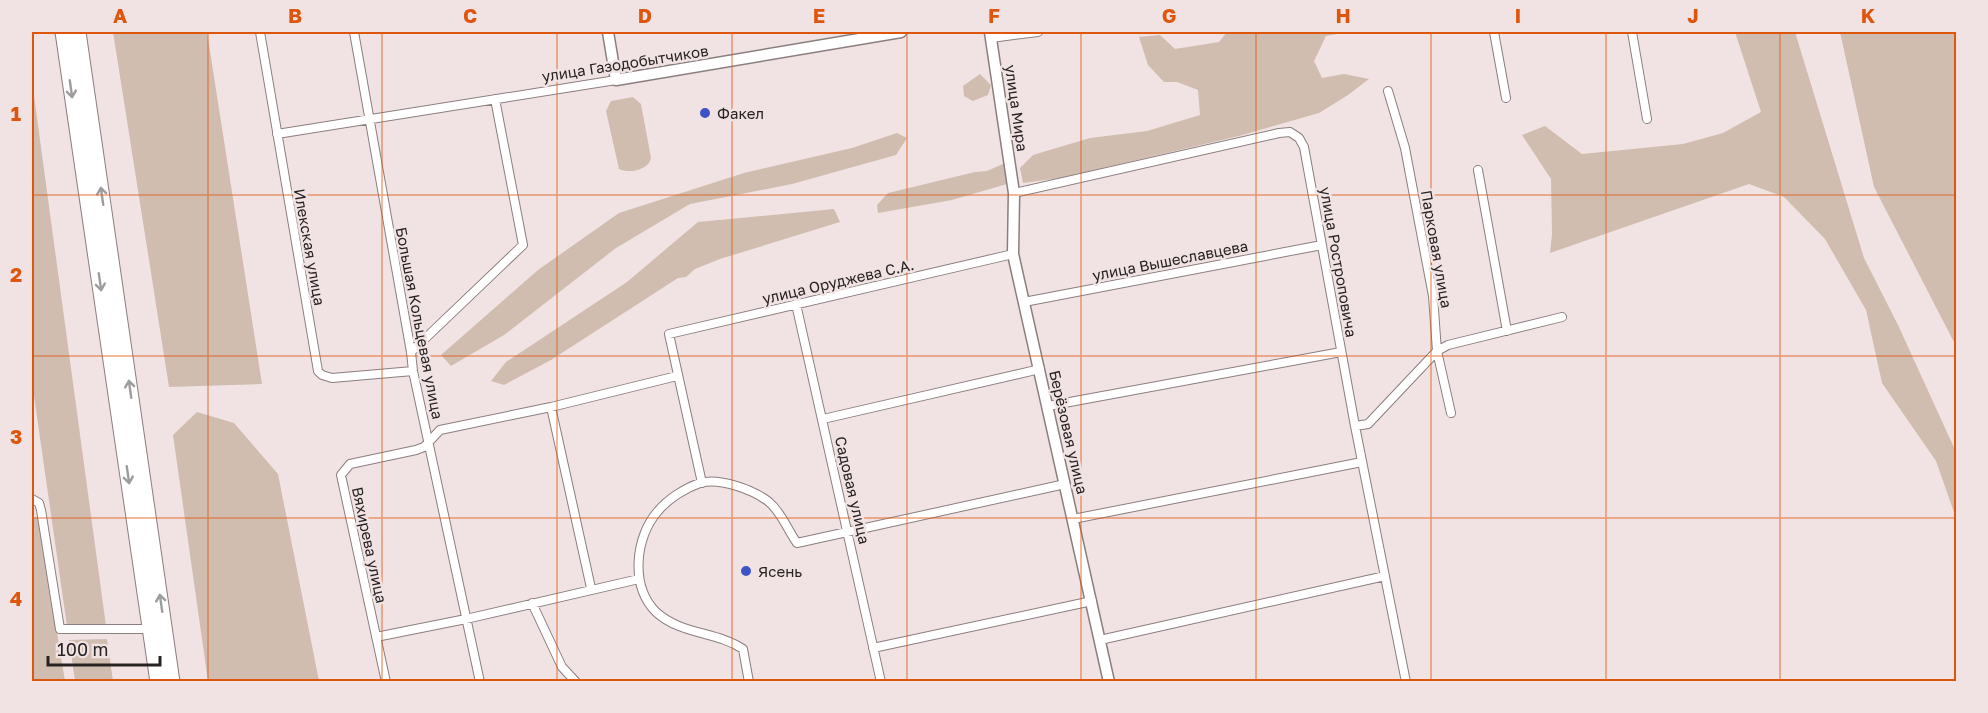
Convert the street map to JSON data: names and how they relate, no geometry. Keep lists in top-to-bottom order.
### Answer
{
  "streets": {
    "street": [
      "улица Газодобытчиков",
      "улица Мира",
      "Илекская улица",
      "Парковая улица",
      "улица Вышеславцева",
      "улица Ростроповича",
      "улица Оруджева С.А.",
      "Большая Кольцевая улица",
      "Берёзовая улица",
      "Садовая улица",
      "Вяхирева улица"
    ]
  },
  "crossings": [
    ["улица Газодобытчиков", "Илекская улица"],
    ["улица Газодобытчиков", "Большая Кольцевая улица"],
    ["улица Мира", "улица Ростроповича"],
    ["улица Мира", "Берёзовая улица"],
    ["Илекская улица", "Большая Кольцевая улица"],
    ["улица Вышеславцева", "улица Ростроповича"],
    ["улица Вышеславцева", "Берёзовая улица"],
    ["улица Ростроповича", "Берёзовая улица"],
    ["улица Оруджева С.А.", "Берёзовая улица"],
    ["улица Оруджева С.А.", "Садовая улица"],
    ["Большая Кольцевая улица", "Вяхирева улица"]
  ],
  "places": ["Факел", "Ясень"],
  "scale_bar": "100 m",
  "grid": {
    "columns": [
      "A",
      "B",
      "C",
      "D",
      "E",
      "F",
      "G",
      "H",
      "I",
      "J",
      "K"
    ],
    "rows": [
      "1",
      "2",
      "3",
      "4"
    ]
  }
}
